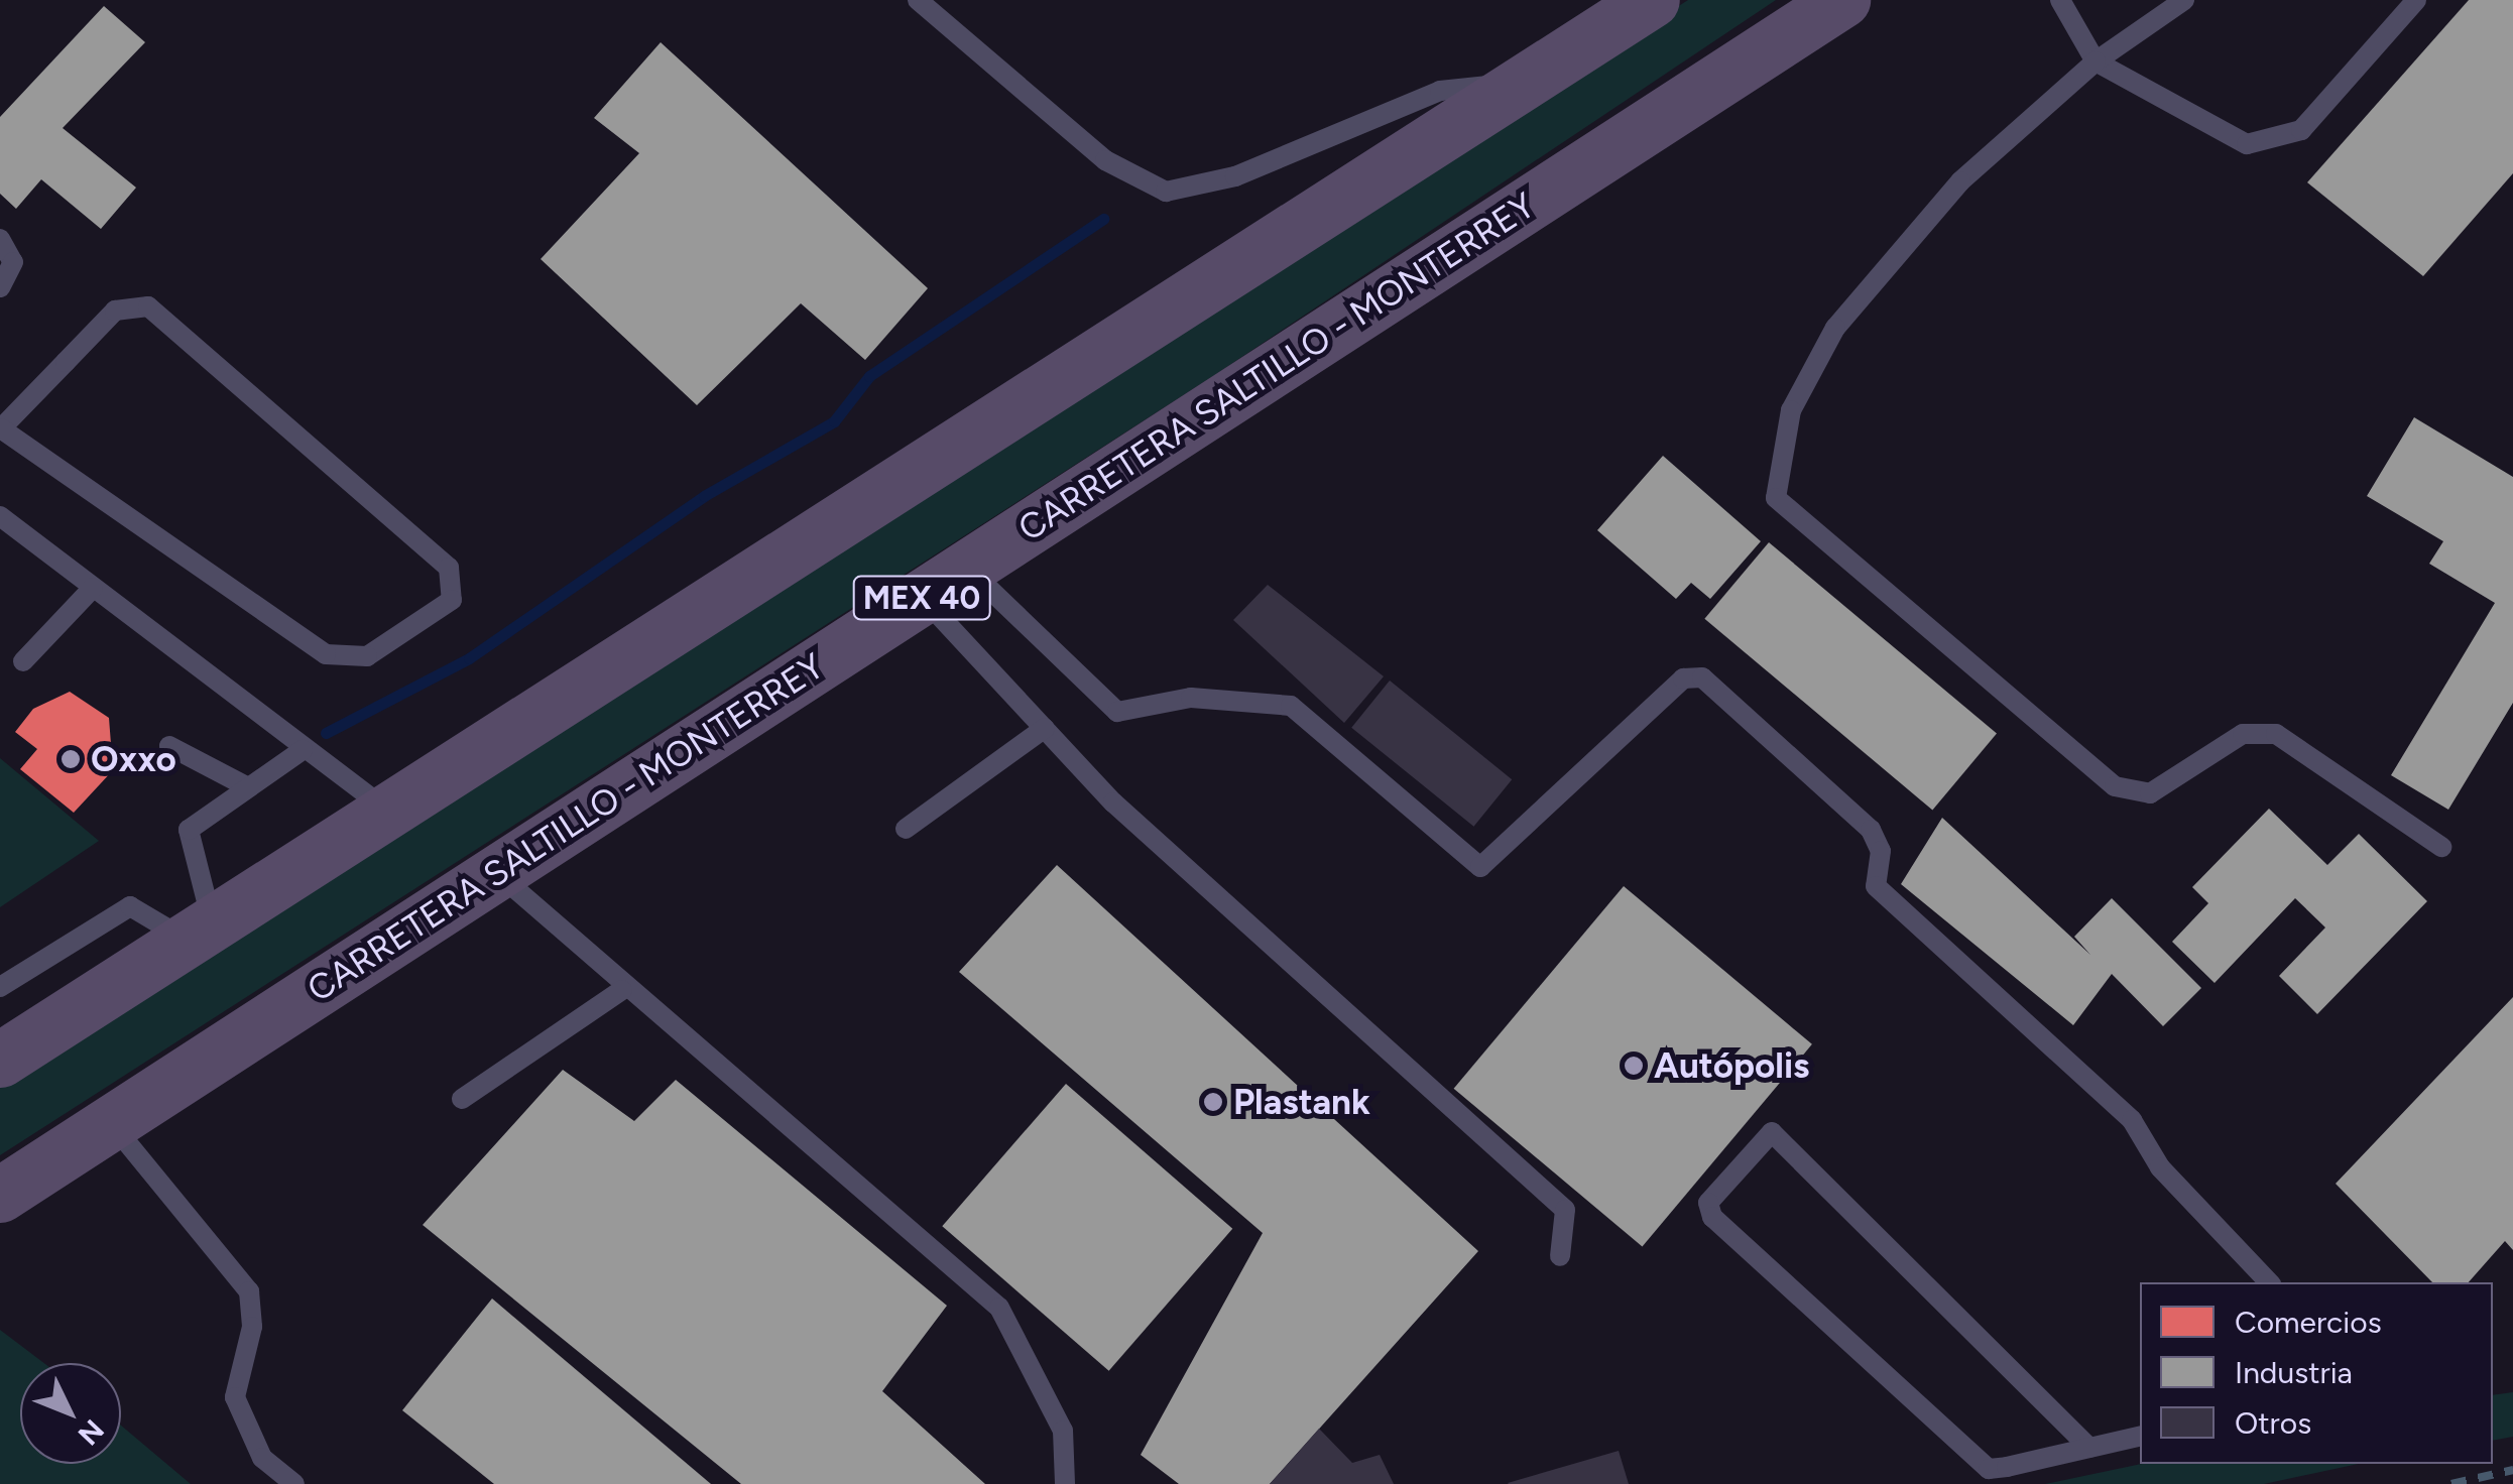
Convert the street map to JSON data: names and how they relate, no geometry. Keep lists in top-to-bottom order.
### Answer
{
  "streets": {
    "main road": ["CARRETERA SALTILLO - MONTERREY", "MEX 40"]
  },
  "places": ["Oxxo", "Autópolis", "Plastank"],
  "legend": ["Comercios", "Industria", "Otros"],
  "north": "bottom right"
}
